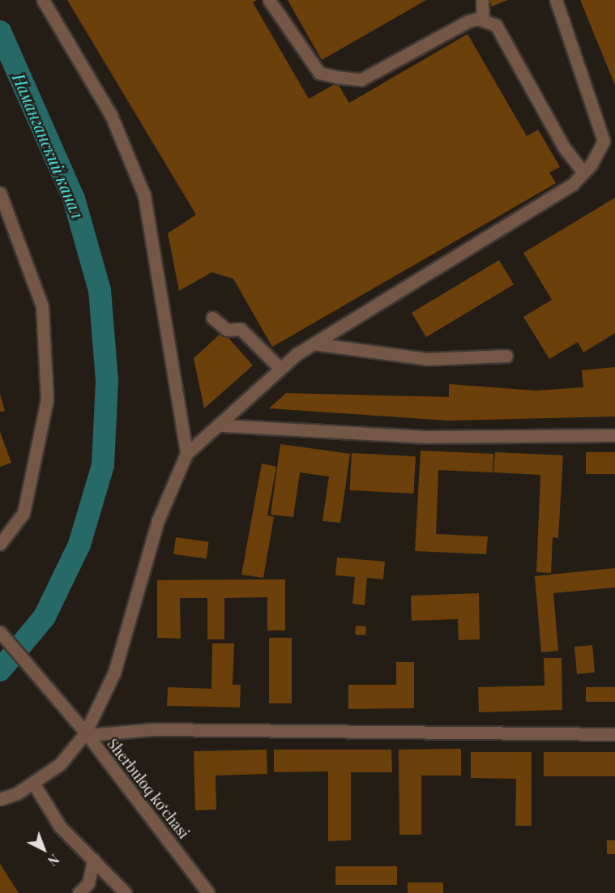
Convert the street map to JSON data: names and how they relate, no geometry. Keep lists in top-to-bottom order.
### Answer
{
  "streets": {
    "street": ["Sherbuloq koʻchasi"]
  },
  "water": ["Наманганский канал"],
  "north": "bottom right"
}
